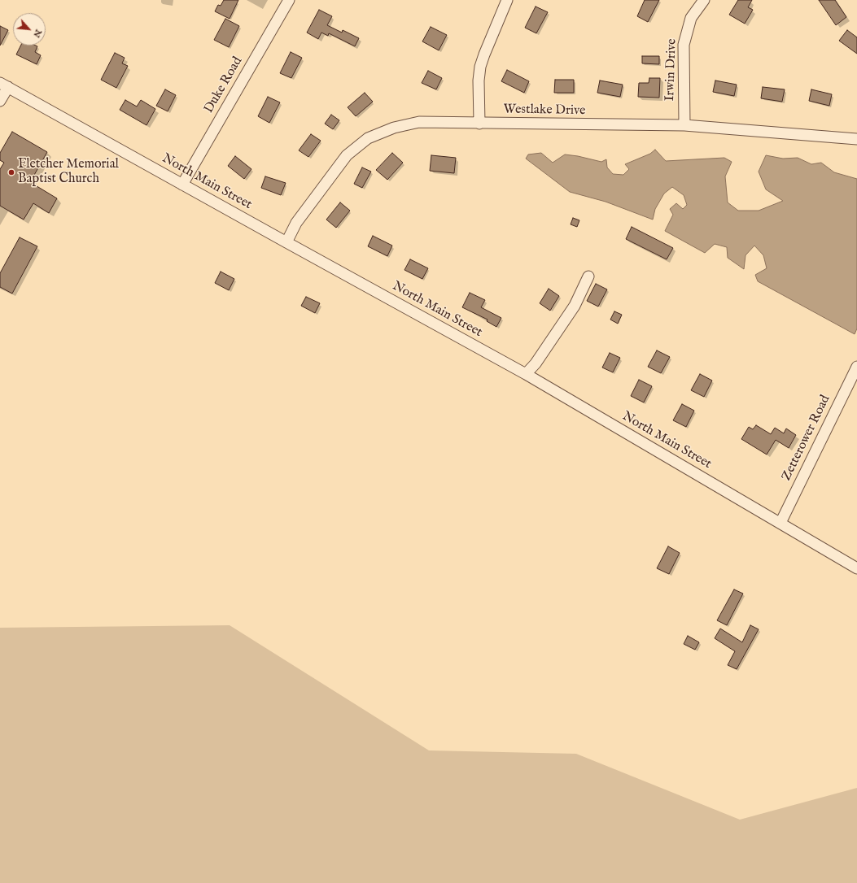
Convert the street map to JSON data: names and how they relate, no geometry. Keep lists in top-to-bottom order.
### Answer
{
  "streets": {
    "street": [
      "Irwin Drive",
      "Duke Road",
      "Westlake Drive",
      "North Main Street",
      "Zetterower Road"
    ]
  },
  "crossings": [
    ["Irwin Drive", "Westlake Drive"],
    ["Duke Road", "North Main Street"],
    ["Westlake Drive", "North Main Street"],
    ["North Main Street", "Zetterower Road"]
  ],
  "places": ["Fletcher Memorial Baptist Church"],
  "north": "bottom right"
}
